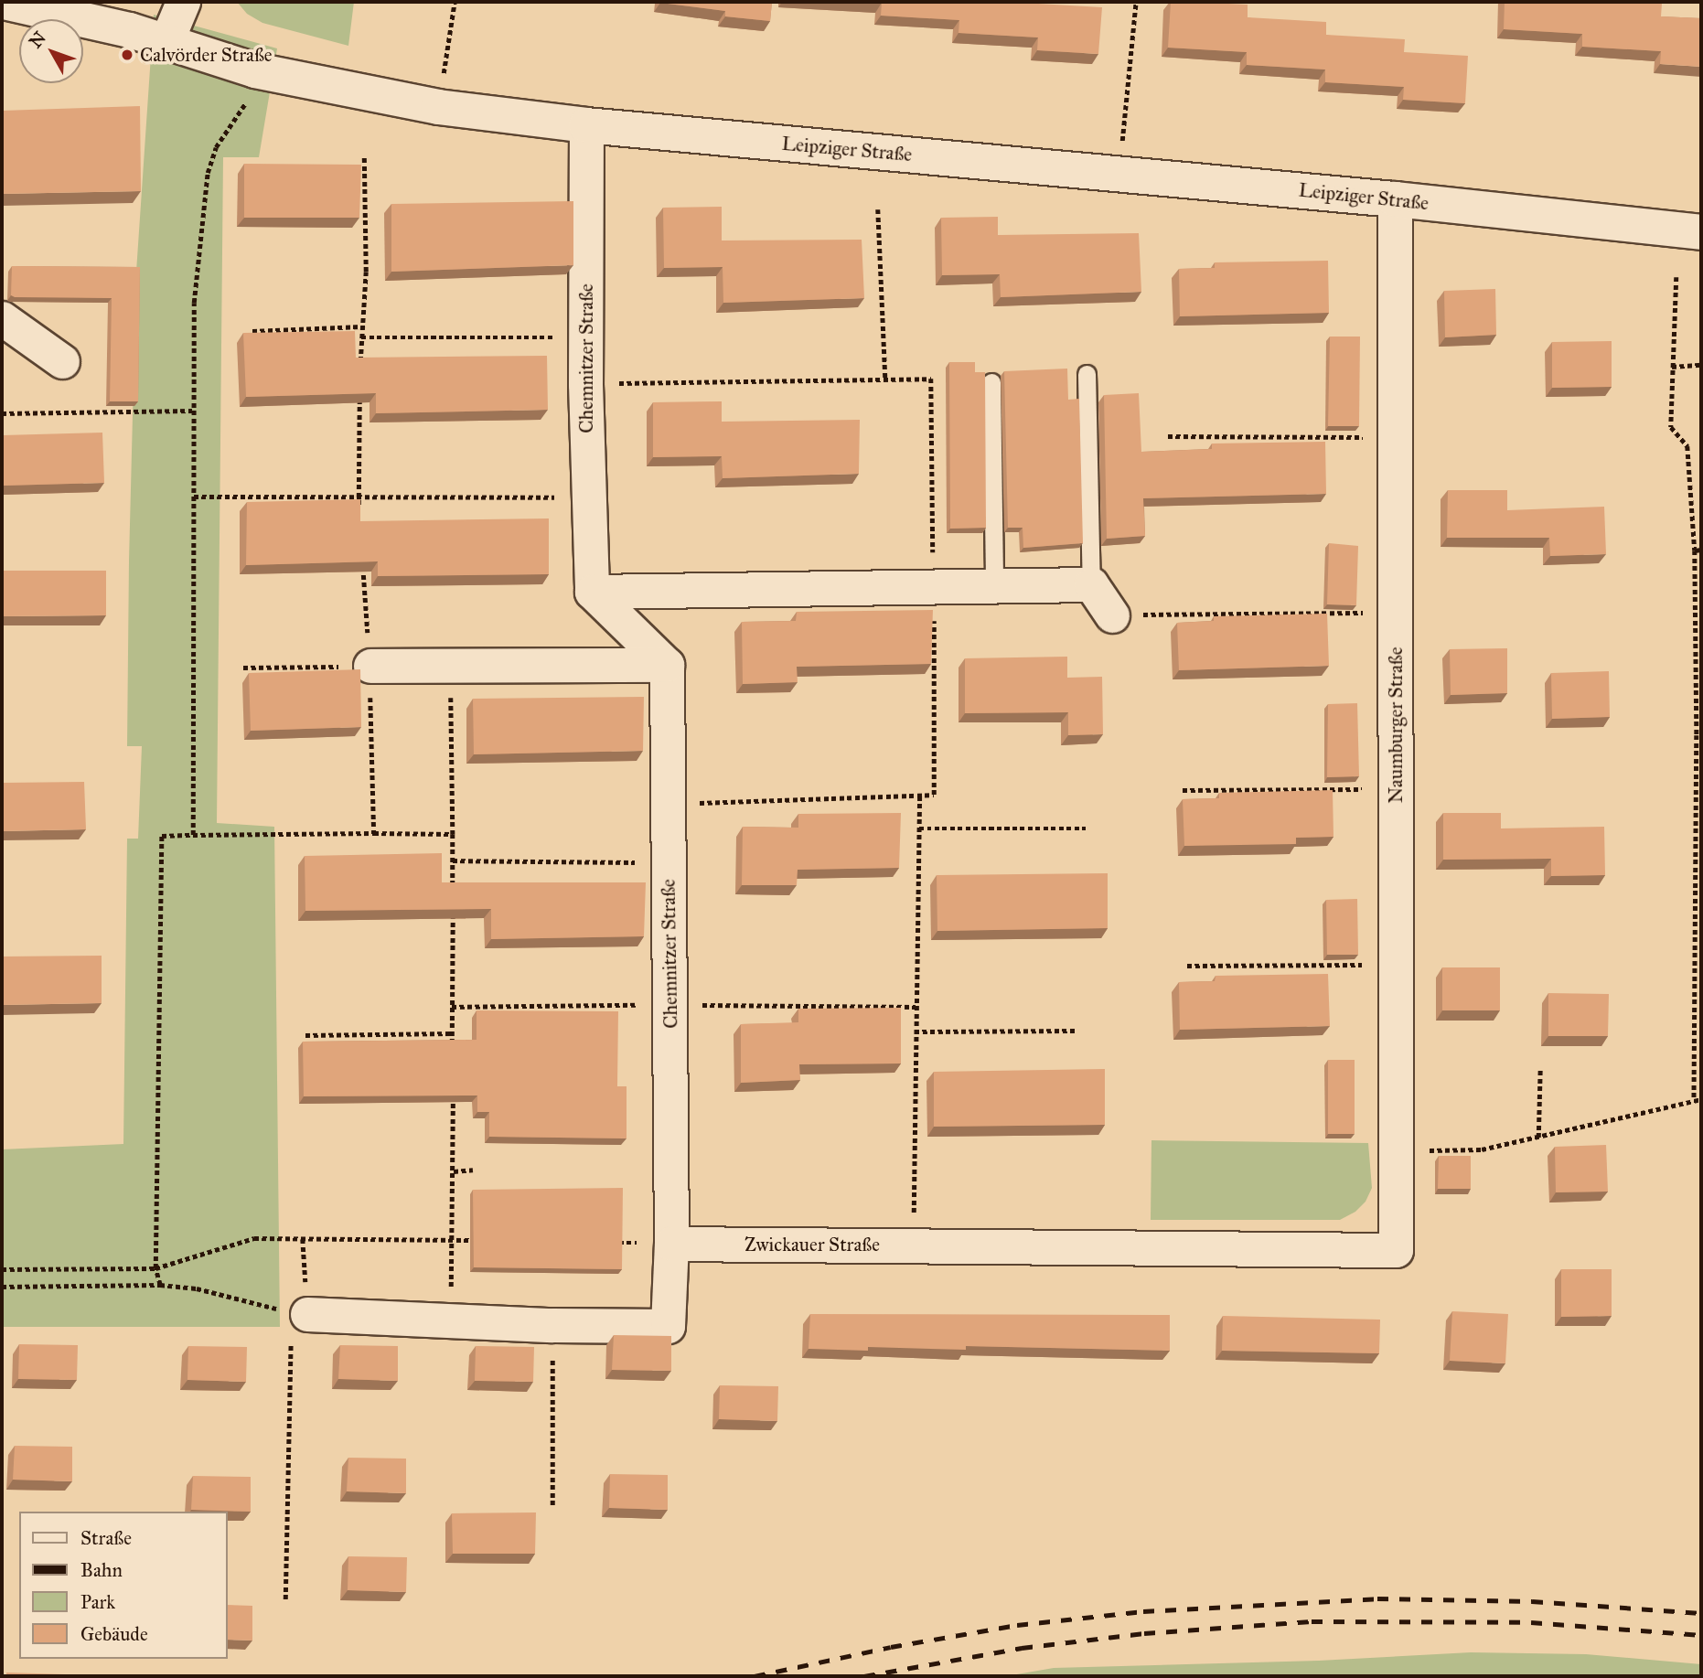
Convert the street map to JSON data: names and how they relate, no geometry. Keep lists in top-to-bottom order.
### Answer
{
  "streets": {
    "main road": ["Leipziger Straße"],
    "street": ["Chemnitzer Straße", "Naumburger Straße", "Zwickauer Straße"]
  },
  "crossings": [
    ["Leipziger Straße", "Chemnitzer Straße"],
    ["Leipziger Straße", "Naumburger Straße"],
    ["Chemnitzer Straße", "Zwickauer Straße"],
    ["Naumburger Straße", "Zwickauer Straße"]
  ],
  "places": ["Calvörder Straße"],
  "legend": [
    "Straße",
    "Bahn",
    "Park",
    "Gebäude"
  ],
  "north": "top left"
}
